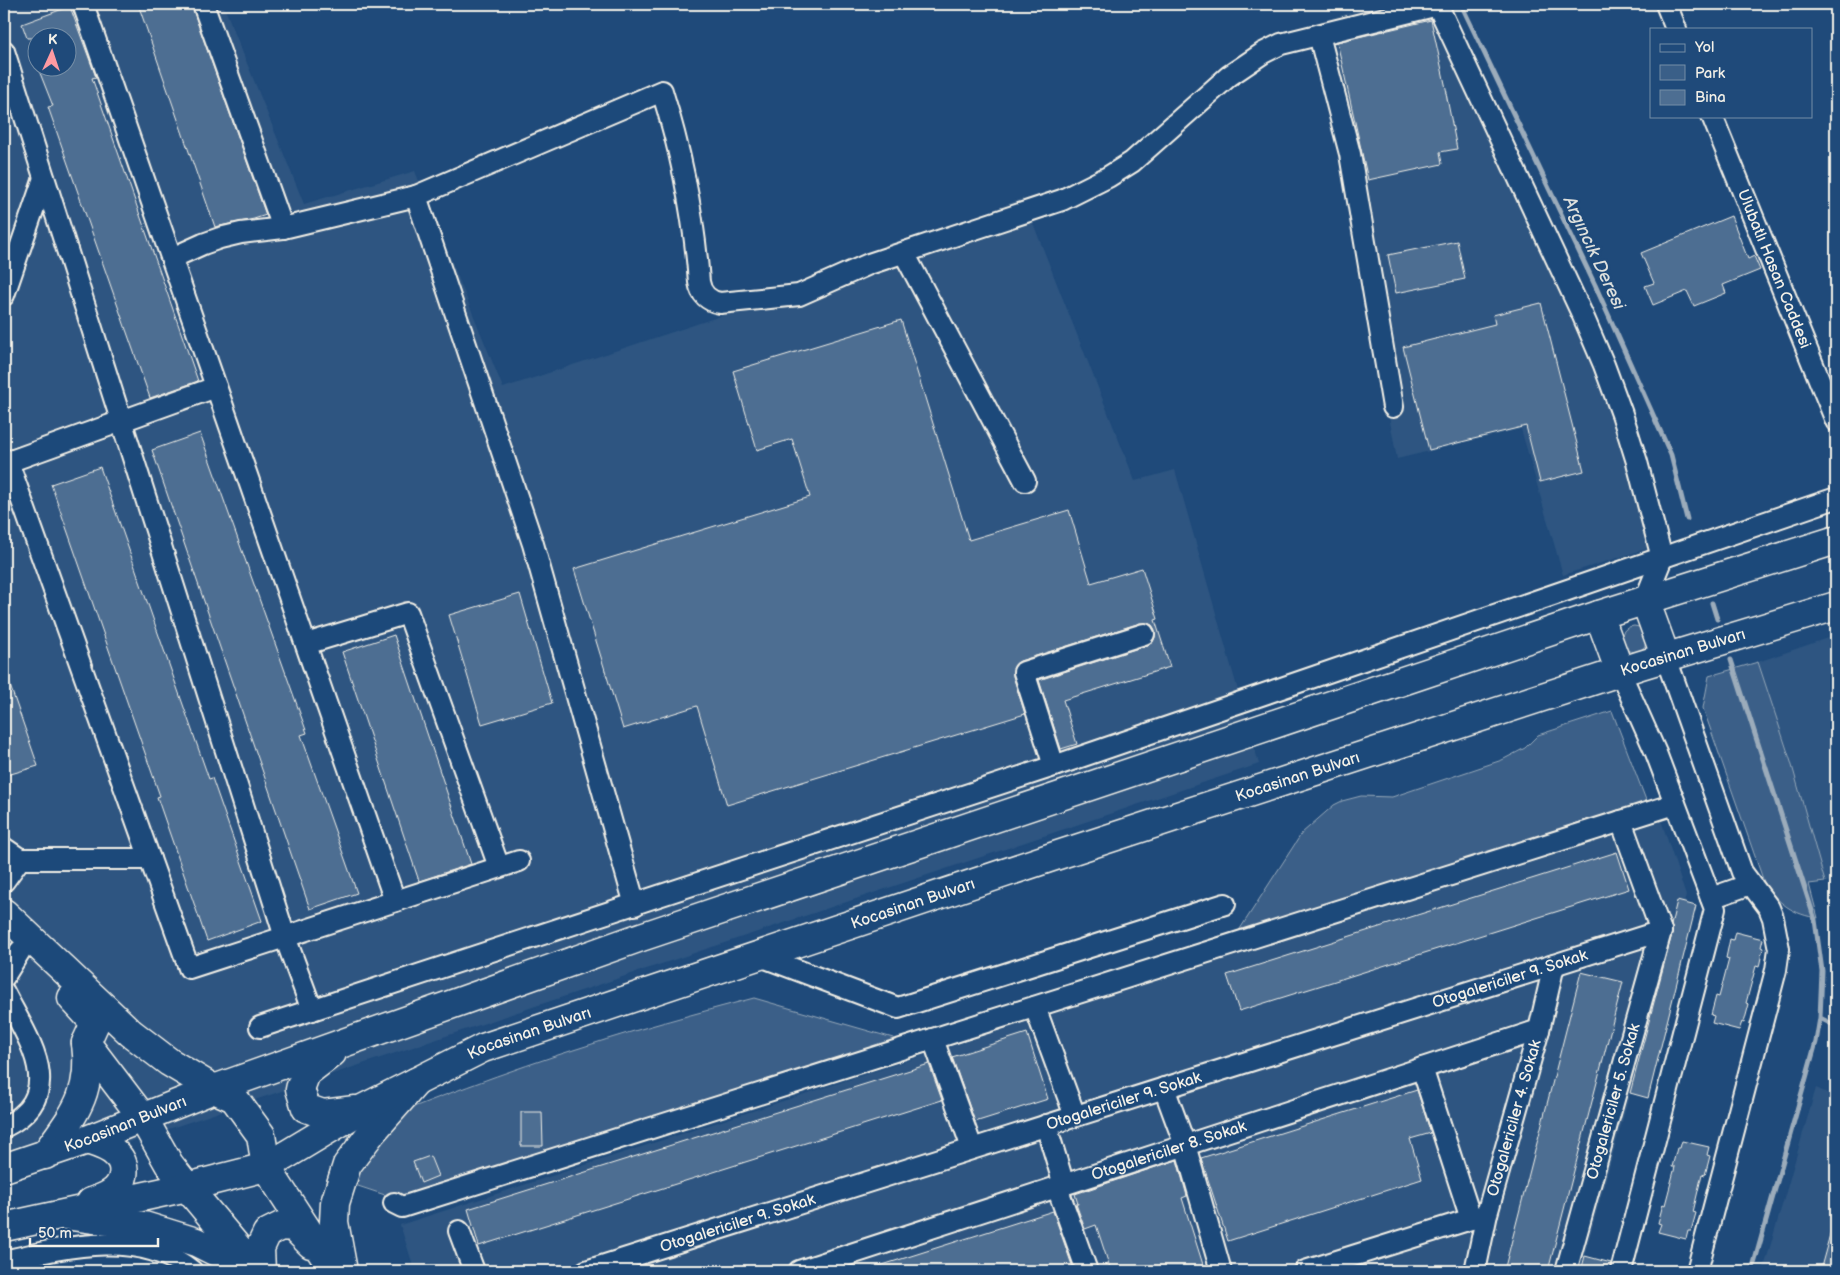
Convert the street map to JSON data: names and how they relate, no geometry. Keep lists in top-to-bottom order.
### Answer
{
  "streets": {
    "main road": ["Kocasinan Bulvarı"],
    "street": [
      "Ulubatlı Hasan Caddesi",
      "Otogalericiler 9. Sokak",
      "Otogalericiler 5. Sokak",
      "Otogalericiler 4. Sokak",
      "Otogalericiler 8. Sokak"
    ]
  },
  "crossings": [
    ["Otogalericiler 9. Sokak", "Otogalericiler 5. Sokak"],
    ["Otogalericiler 9. Sokak", "Otogalericiler 4. Sokak"],
    ["Otogalericiler 4. Sokak", "Otogalericiler 8. Sokak"]
  ],
  "water": ["Argıncık Deresi"],
  "legend": ["Yol", "Park", "Bina"],
  "scale_bar": "50 m",
  "north": "top"
}
